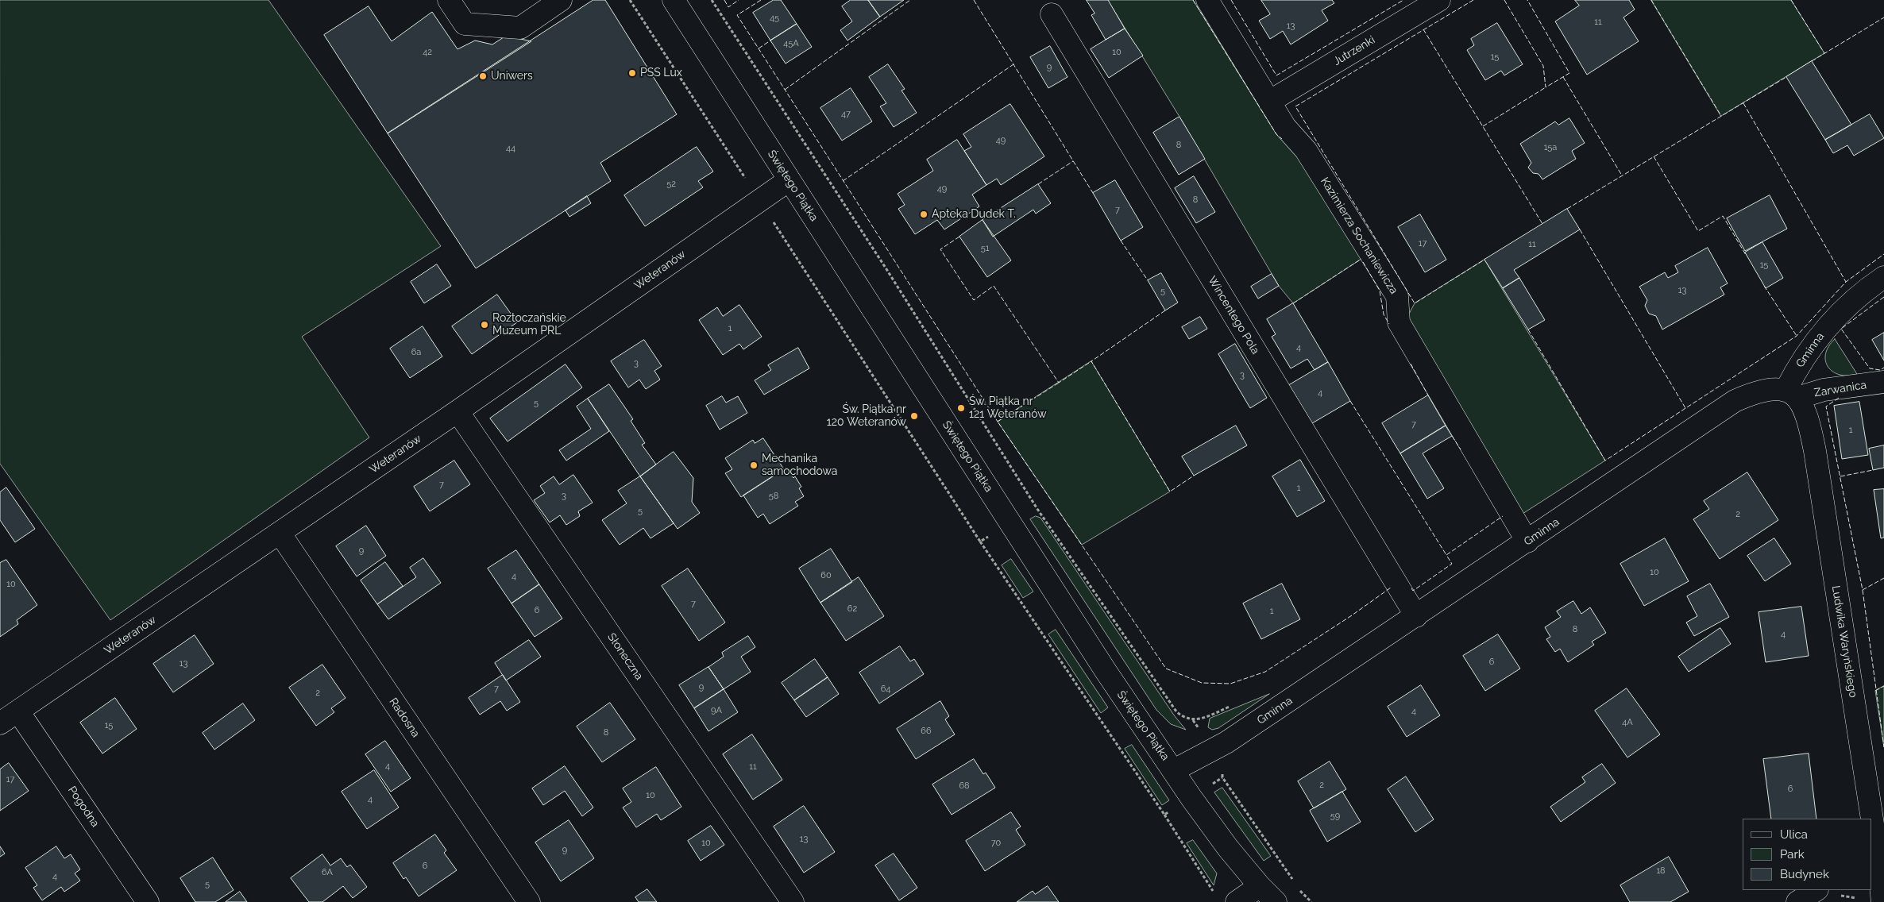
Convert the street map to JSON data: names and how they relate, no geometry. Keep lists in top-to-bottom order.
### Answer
{
  "streets": {
    "street": [
      "Jutrzenki",
      "Świętego Piątka",
      "Kazimierza Sochaniewicza",
      "Weteranów",
      "Wincentego Pola",
      "Gminna",
      "Zarwanica",
      "Ludwika Waryńskiego",
      "Słoneczna",
      "Radosna",
      "Pogodna"
    ]
  },
  "crossings": [
    ["Jutrzenki", "Kazimierza Sochaniewicza"],
    ["Świętego Piątka", "Weteranów"],
    ["Świętego Piątka", "Gminna"],
    ["Kazimierza Sochaniewicza", "Gminna"],
    ["Weteranów", "Słoneczna"],
    ["Weteranów", "Radosna"],
    ["Weteranów", "Pogodna"],
    ["Wincentego Pola", "Gminna"],
    ["Gminna", "Zarwanica"],
    ["Gminna", "Ludwika Waryńskiego"],
    ["Zarwanica", "Ludwika Waryńskiego"]
  ],
  "places": [
    "PSS Lux",
    "Uniwers",
    "Apteka Dudek T.",
    "Roztoczańskie Muzeum PRL",
    "Św. Piątka nr 121 Weteranów",
    "Św. Piątka nr 120 Weteranów",
    "Mechanika samochodowa"
  ],
  "house_numbers": [
    "45",
    "11",
    "13",
    "45A",
    "42",
    "10",
    "15",
    "9",
    "47",
    "49",
    "8",
    "15a",
    "44",
    "52",
    "49",
    "8",
    "7",
    "17",
    "11",
    "51",
    "15",
    "13",
    "5",
    "1",
    "4",
    "6a",
    "3",
    "3",
    "4",
    "5",
    "7",
    "1",
    "7",
    "1",
    "3",
    "58",
    "5",
    "2",
    "9",
    "10",
    "60",
    "4",
    "10",
    "7",
    "62",
    "6",
    "1",
    "8",
    "4",
    "6",
    "13",
    "9",
    "7",
    "64",
    "2",
    "9A",
    "4",
    "4A",
    "15",
    "66",
    "8",
    "4",
    "11",
    "17",
    "2",
    "68",
    "6",
    "10",
    "4",
    "59",
    "13",
    "10",
    "70",
    "9",
    "6",
    "18",
    "6A",
    "4",
    "5"
  ],
  "legend": ["Ulica", "Park", "Budynek"]
}
